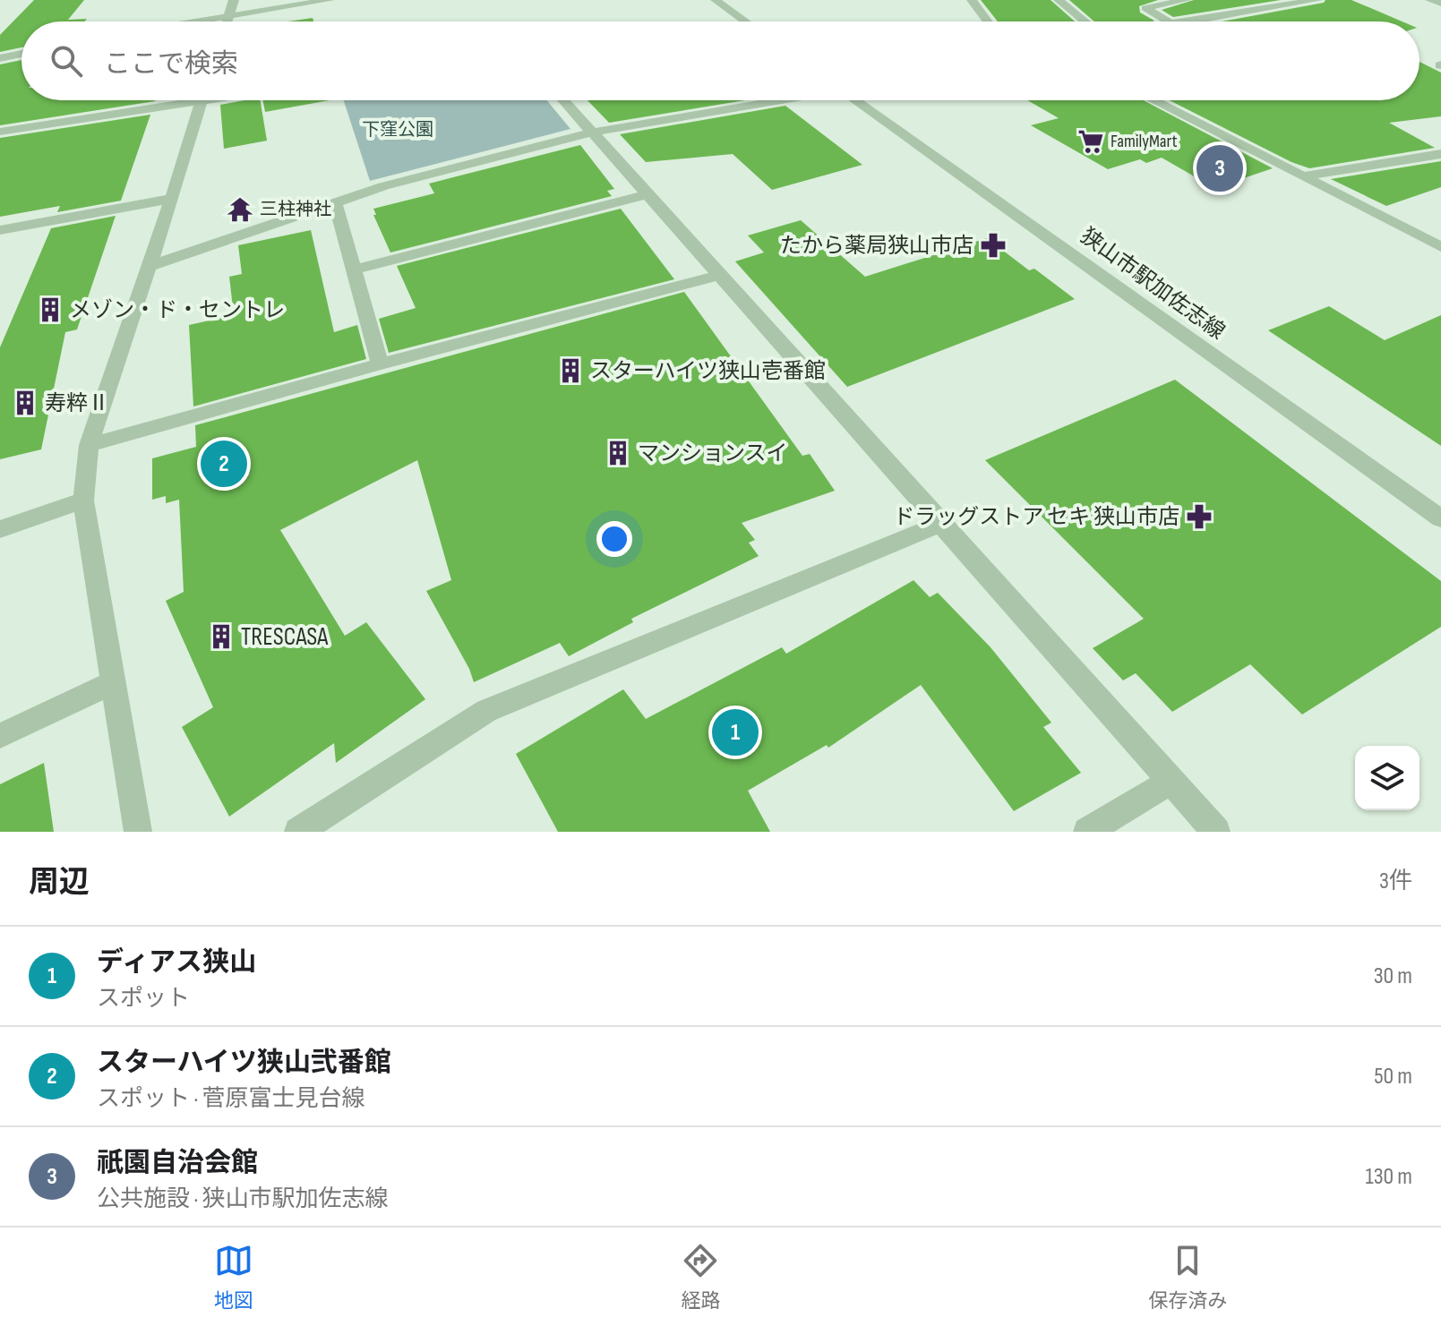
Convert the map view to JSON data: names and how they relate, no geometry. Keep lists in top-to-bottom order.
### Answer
{
  "streets": {
    "street": ["狭山市駅加佐志線"]
  },
  "parks": ["下窪公園"],
  "places": {
    "supermarket": ["FamilyMart"],
    "temple": ["三柱神社"],
    "pharmacy": ["たから薬局狭山市店", "ドラッグストア セキ 狭山市店"],
    "building": [
      "メゾン・ド・セントレ",
      "スターハイツ狭山壱番館",
      "寿粹Ⅱ",
      "マンションスイ",
      "TRESCASA"
    ]
  },
  "page": {
    "search": "ここで検索",
    "pins": ["3", "2", "1"],
    "heading": ["周辺", "3件"],
    "list": [
      {
        "mark": "1",
        "name": "ディアス狭山",
        "note": "スポット",
        "value": "30 m"
      },
      {
        "mark": "2",
        "name": "スターハイツ狭山弐番館",
        "note": "スポット · 菅原富士見台線",
        "value": "50 m"
      },
      {
        "mark": "3",
        "name": "祇園自治会館",
        "note": "公共施設 · 狭山市駅加佐志線",
        "value": "130 m"
      }
    ],
    "nav": ["地図", "経路", "保存済み"]
  }
}
